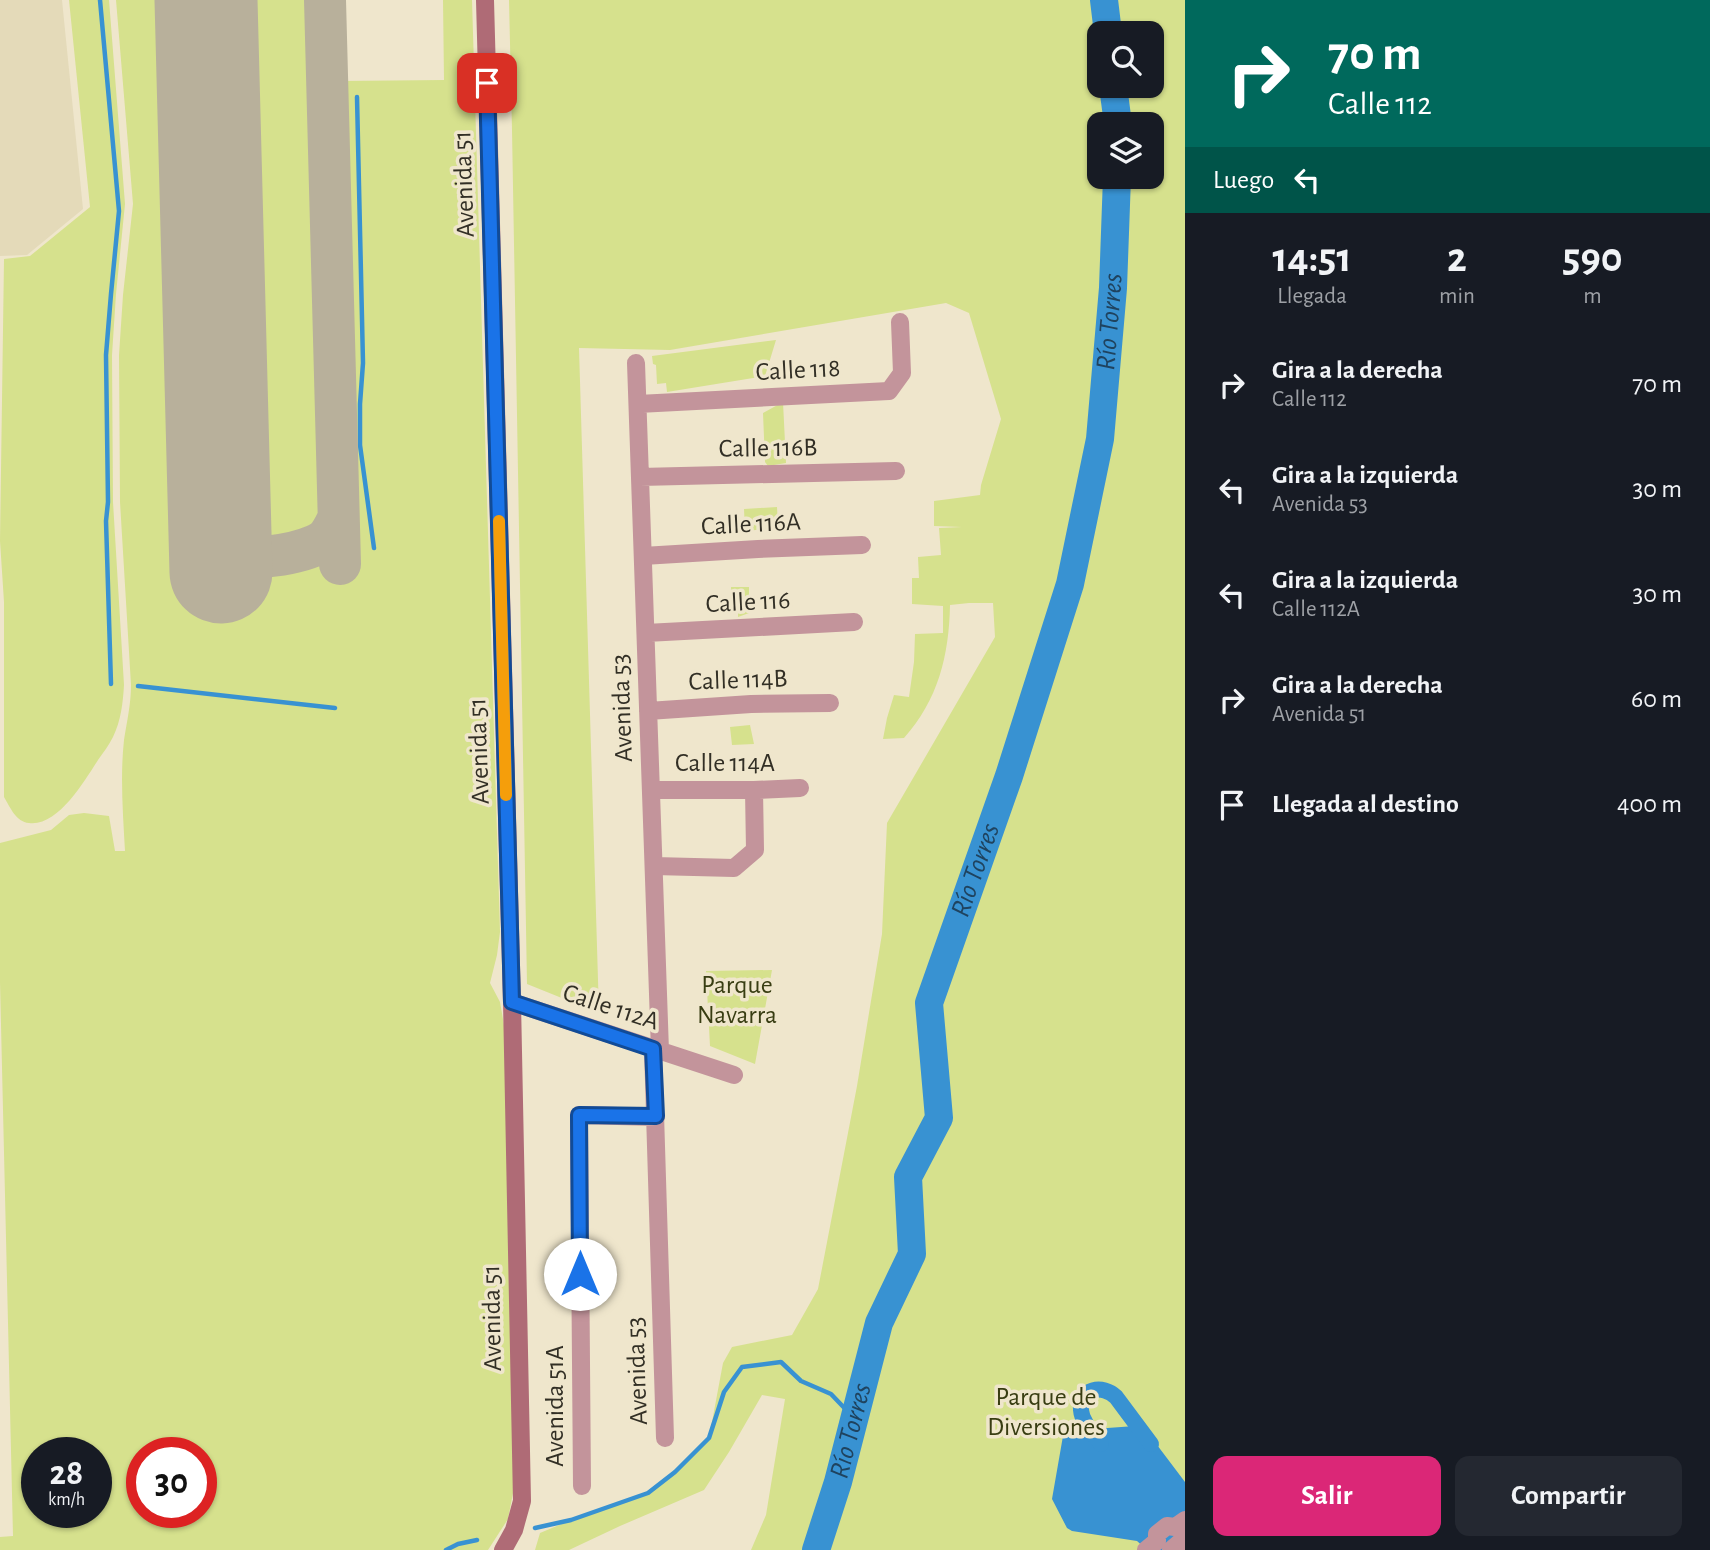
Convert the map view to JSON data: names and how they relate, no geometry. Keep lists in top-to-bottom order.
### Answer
{
  "streets": {
    "main road": ["Avenida 51"],
    "street": [
      "Calle 118",
      "Calle 116B",
      "Calle 116A",
      "Calle 116",
      "Calle 114B",
      "Avenida 53",
      "Calle 114A",
      "Calle 112A",
      "Avenida 51A"
    ]
  },
  "crossings": [
    ["Avenida 51", "Calle 112A"],
    ["Calle 118", "Avenida 53"],
    ["Calle 116B", "Avenida 53"],
    ["Calle 116A", "Avenida 53"],
    ["Calle 116", "Avenida 53"],
    ["Calle 114B", "Avenida 53"],
    ["Avenida 53", "Calle 114A"],
    ["Avenida 53", "Calle 112A"],
    ["Avenida 53", "Avenida 51A"]
  ],
  "water": ["Río Torres"],
  "parks": ["Parque Navarra", "Parque de Diversiones"],
  "page": {
    "turn": ["70 m", "Calle 112"],
    "then": "Luego",
    "eta": [
      "14:51",
      "Llegada",
      "2",
      "min",
      "590",
      "m"
    ],
    "list": [
      {
        "name": "Gira a la derecha",
        "note": "Calle 112",
        "value": "70 m"
      },
      {
        "name": "Gira a la izquierda",
        "note": "Avenida 53",
        "value": "30 m"
      },
      {
        "name": "Gira a la izquierda",
        "note": "Calle 112A",
        "value": "30 m"
      },
      {
        "name": "Gira a la derecha",
        "note": "Avenida 51",
        "value": "60 m"
      },
      {
        "name": "Llegada al destino",
        "value": "400 m"
      }
    ],
    "speed": "28 km/h",
    "limit": "30",
    "buttons": ["Salir", "Compartir"]
  }
}
